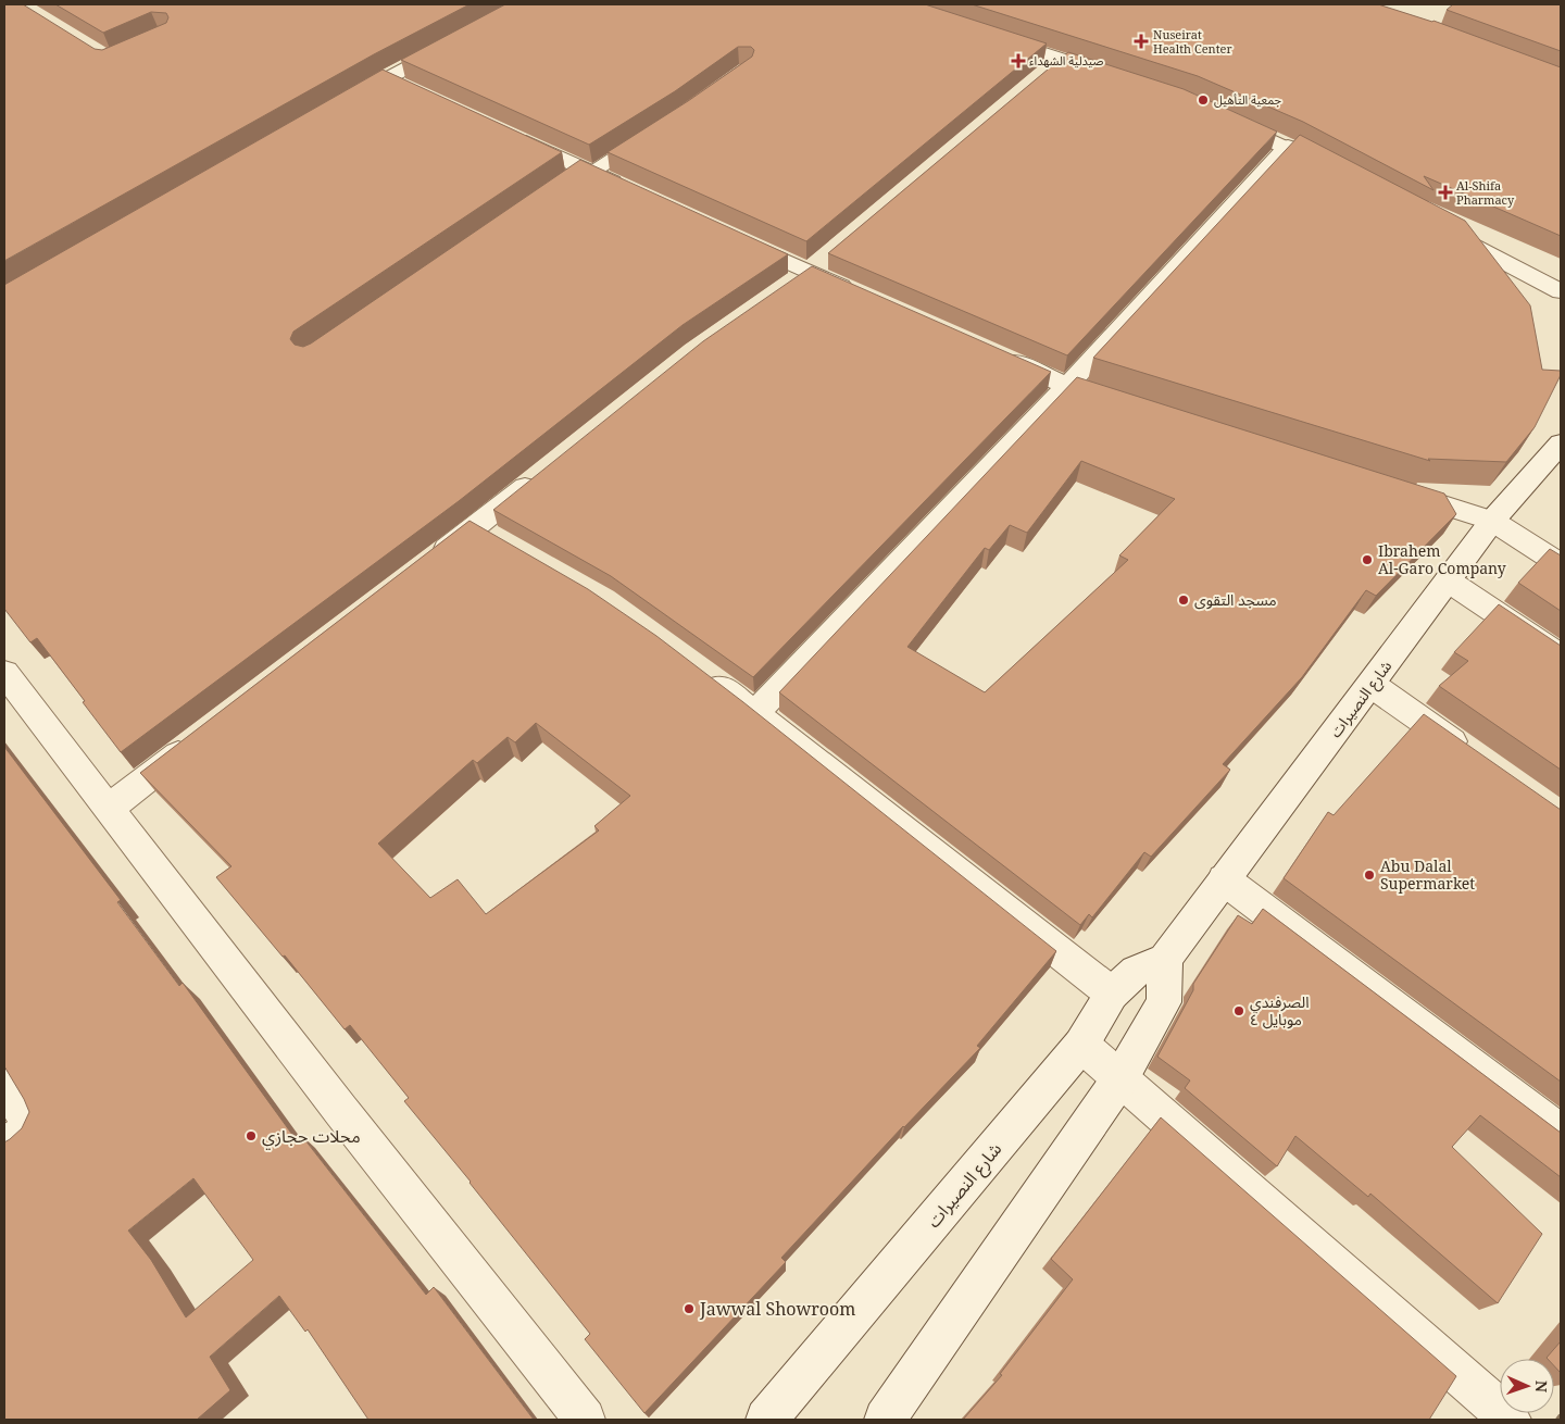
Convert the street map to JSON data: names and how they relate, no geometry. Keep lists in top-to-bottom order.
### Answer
{
  "streets": {
    "street": ["شارع النصيرات"]
  },
  "places": {
    "health": ["Nuseirat Health Center", "صيدلية الشهداء", "Al-Shifa Pharmacy"],
    "other": [
      "جمعية التأهيل",
      "Ibrahem Al-Garo Company",
      "مسجد التقوى",
      "Abu Dalal Supermarket",
      "الصرفندي موبايل ٤",
      "محلات حجازي",
      "Jawwal Showroom"
    ]
  },
  "north": "right"
}
